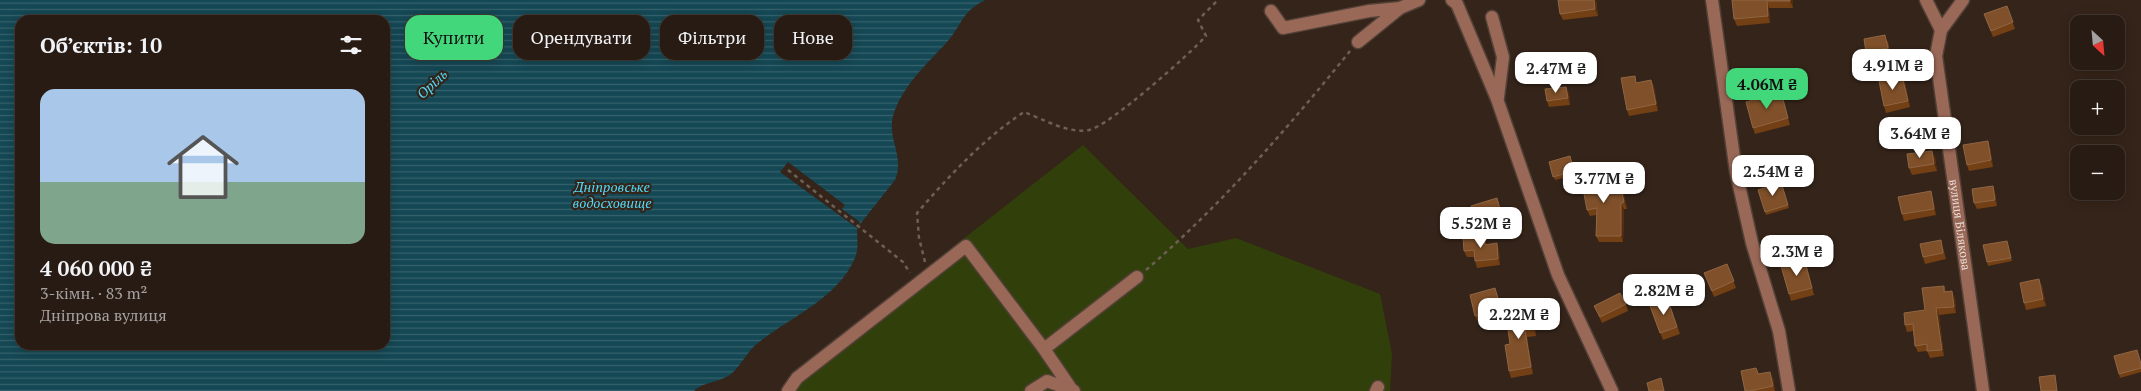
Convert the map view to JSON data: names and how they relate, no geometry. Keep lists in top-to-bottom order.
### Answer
{
  "streets": {
    "street": ["вулиця Білякова"]
  },
  "water": ["Оріль", "Дніпровське водосховище"],
  "north": "bottom right",
  "page": {
    "map_buttons": ["+", "−"],
    "chip": [
      "Купити",
      "Орендувати",
      "Фільтри",
      "Нове"
    ],
    "heading": "Об’єктів: 10",
    "price": [
      "4.91M ₴",
      "2.47M ₴",
      "4.06M ₴",
      "3.64M ₴",
      "2.54M ₴",
      "3.77M ₴",
      "5.52M ₴",
      "2.3M ₴",
      "2.82M ₴",
      "2.22M ₴"
    ],
    "list": [
      {
        "name": "4 060 000 ₴",
        "note": "3-кімн. · 83 m² · Дніпрова вулиця"
      }
    ]
  }
}
